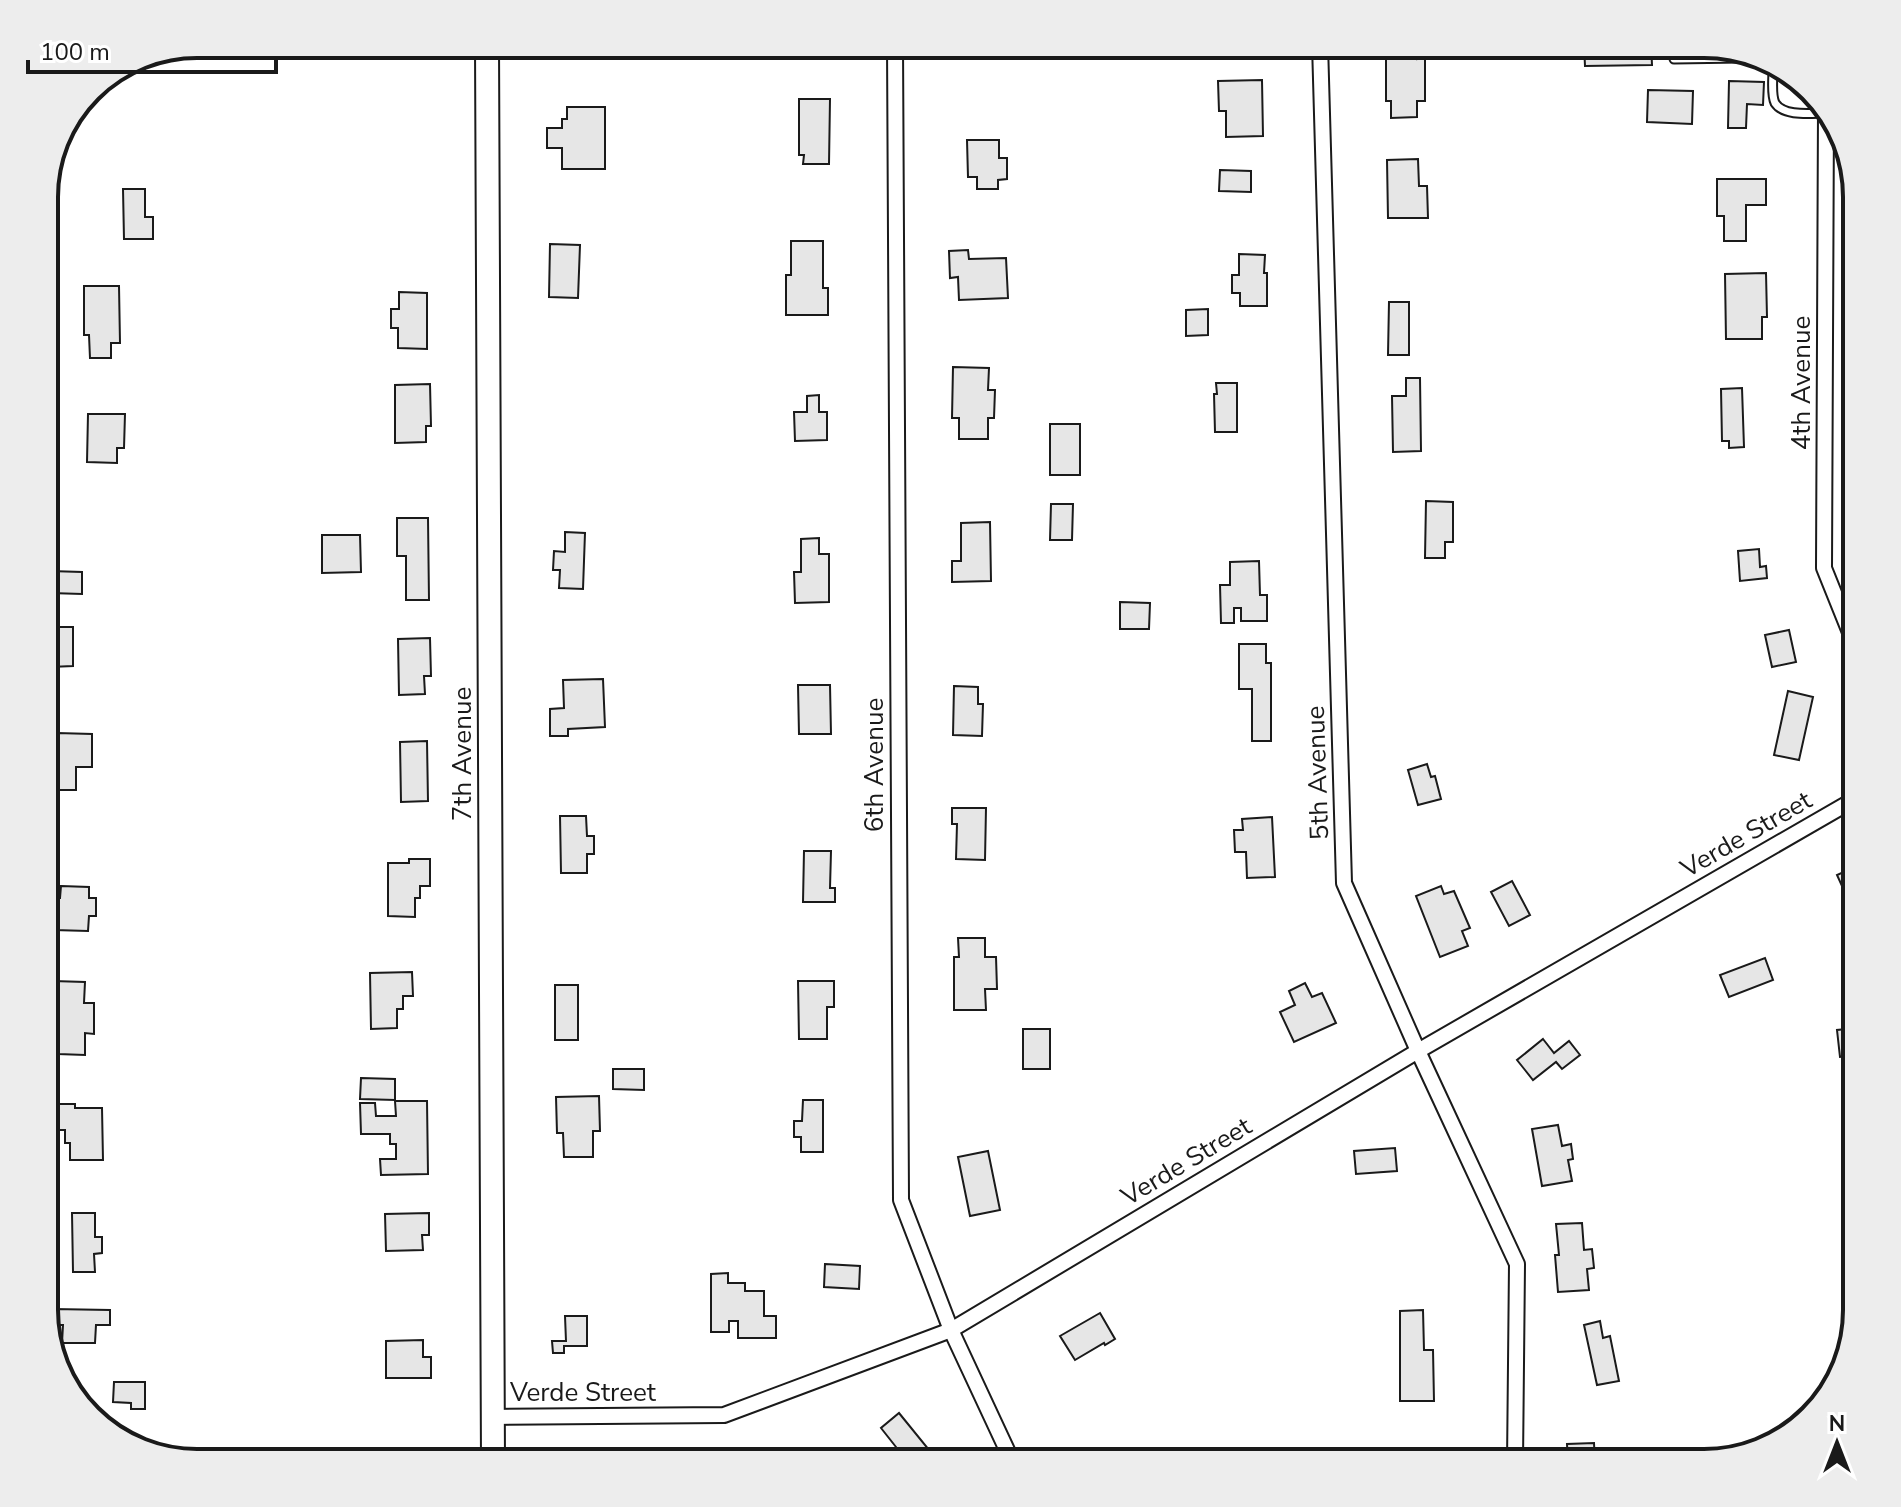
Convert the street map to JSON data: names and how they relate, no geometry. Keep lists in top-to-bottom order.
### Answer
{
  "streets": {
    "street": [
      "4th Avenue",
      "7th Avenue",
      "6th Avenue",
      "5th Avenue",
      "Verde Street"
    ]
  },
  "crossings": [
    ["7th Avenue", "Verde Street"],
    ["6th Avenue", "Verde Street"],
    ["5th Avenue", "Verde Street"]
  ],
  "scale_bar": "100 m",
  "north": "top"
}
